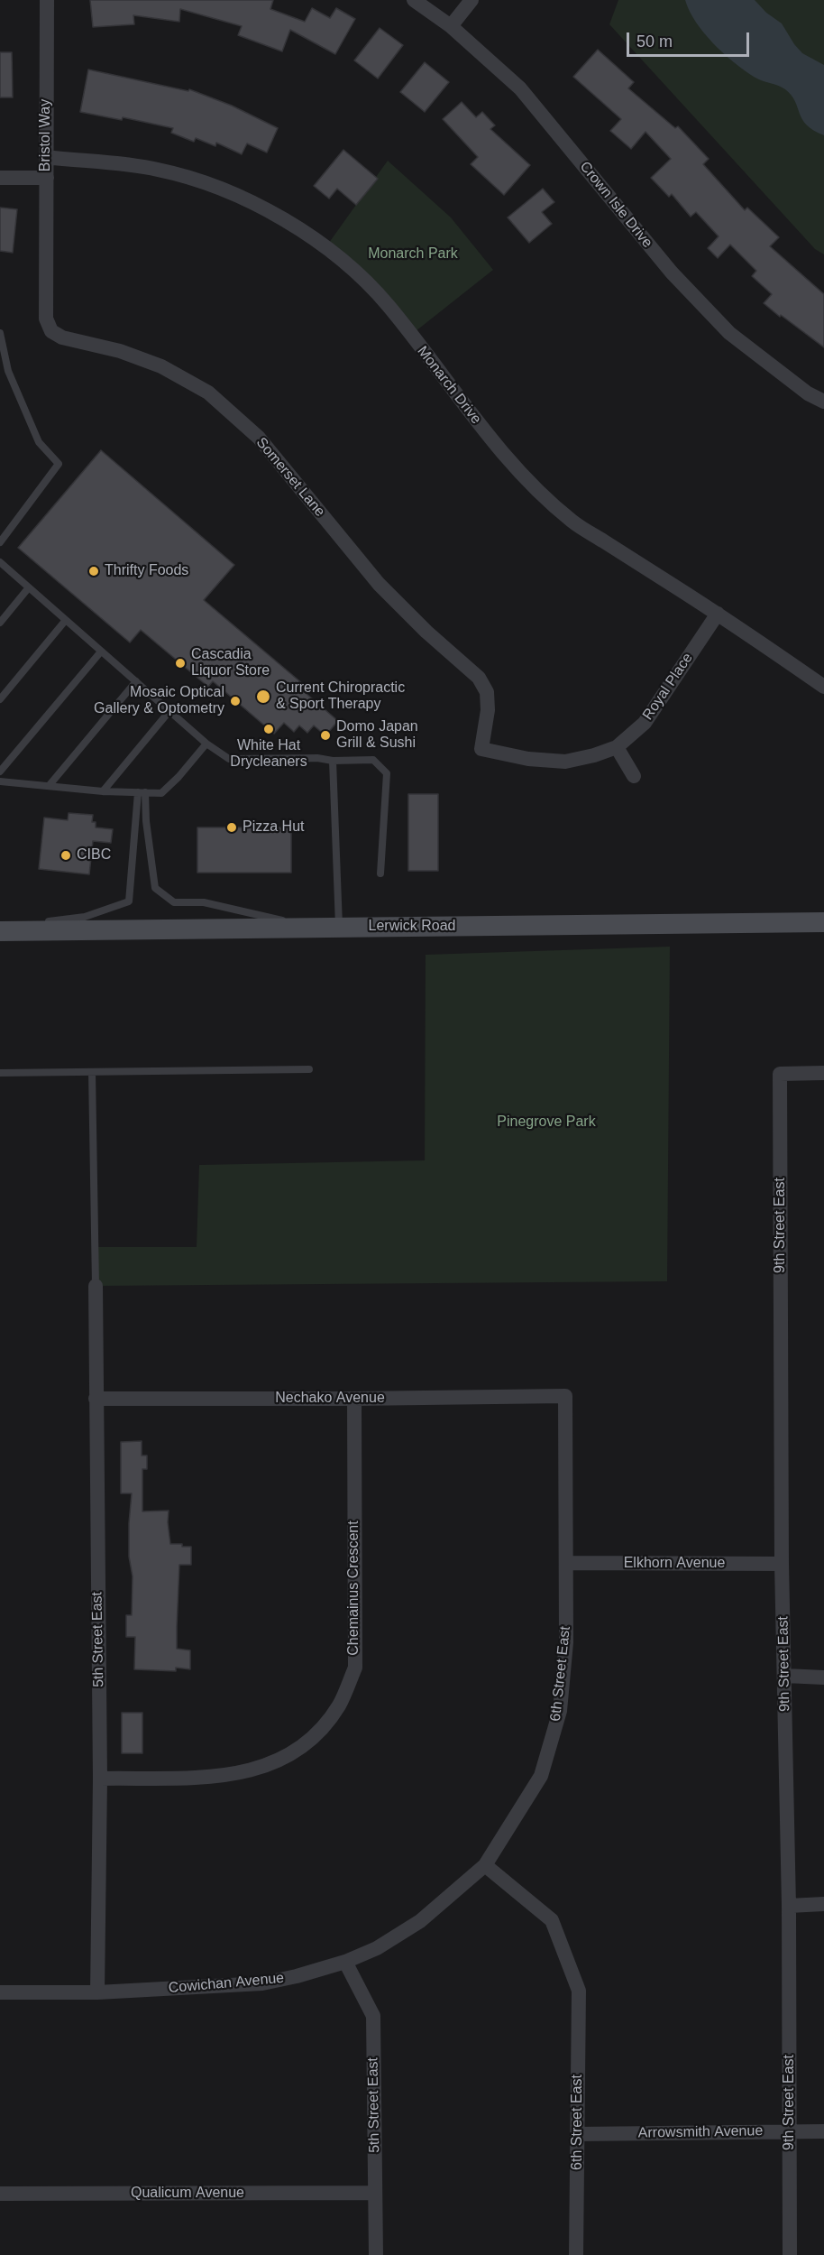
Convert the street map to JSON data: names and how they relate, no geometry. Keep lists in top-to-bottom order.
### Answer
{
  "streets": {
    "main road": ["Lerwick Road"],
    "street": [
      "Bristol Way",
      "Crown Isle Drive",
      "Monarch Drive",
      "Somerset Lane",
      "Royal Place",
      "9th Street East",
      "Nechako Avenue",
      "Elkhorn Avenue",
      "Chemainus Crescent",
      "5th Street East",
      "6th Street East",
      "Cowichan Avenue",
      "Arrowsmith Avenue",
      "Qualicum Avenue"
    ]
  },
  "crossings": [
    ["Bristol Way", "Monarch Drive"],
    ["Bristol Way", "Somerset Lane"],
    ["Monarch Drive", "Royal Place"],
    ["Somerset Lane", "Royal Place"],
    ["9th Street East", "Elkhorn Avenue"],
    ["9th Street East", "Arrowsmith Avenue"],
    ["Nechako Avenue", "Chemainus Crescent"],
    ["Nechako Avenue", "5th Street East"],
    ["Nechako Avenue", "6th Street East"],
    ["Elkhorn Avenue", "6th Street East"],
    ["Chemainus Crescent", "5th Street East"],
    ["5th Street East", "Cowichan Avenue"],
    ["5th Street East", "Qualicum Avenue"],
    ["6th Street East", "Cowichan Avenue"],
    ["6th Street East", "Arrowsmith Avenue"]
  ],
  "parks": ["Monarch Park", "Pinegrove Park"],
  "places": [
    "Thrifty Foods",
    "Cascadia Liquor Store",
    "Current Chiropractic & Sport Therapy",
    "Mosaic Optical Gallery & Optometry",
    "White Hat Drycleaners",
    "Domo Japan Grill & Sushi",
    "Pizza Hut",
    "CIBC"
  ],
  "scale_bar": "50 m"
}
